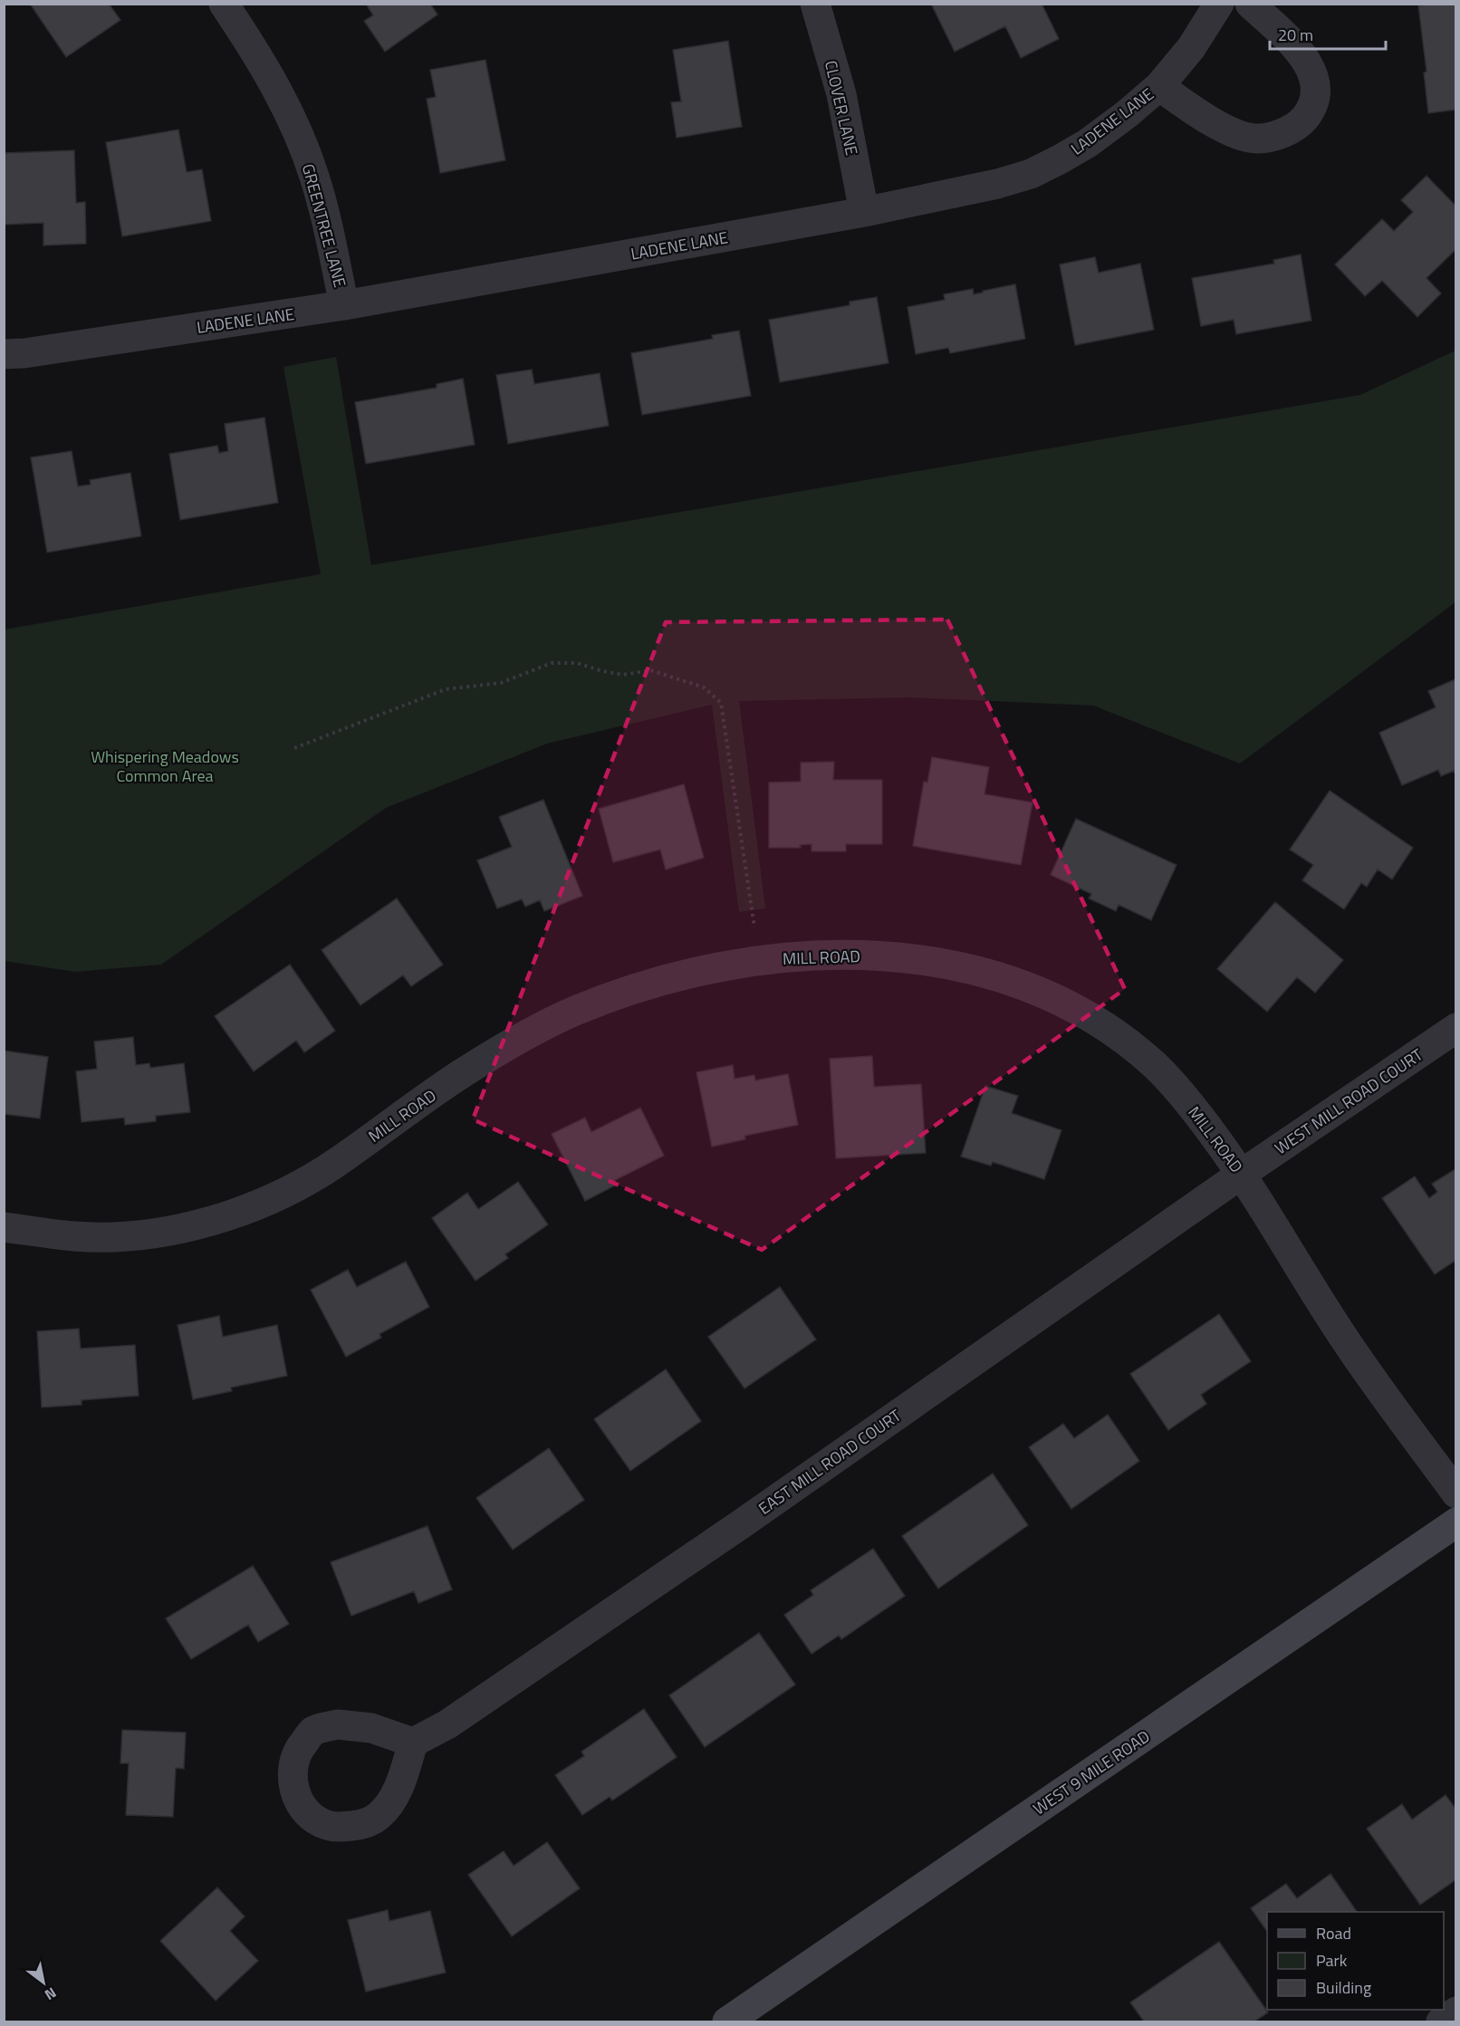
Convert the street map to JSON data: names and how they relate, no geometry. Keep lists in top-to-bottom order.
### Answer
{
  "streets": {
    "street": [
      "CLOVER LANE",
      "LADENE LANE",
      "GREENTREE LANE",
      "MILL ROAD",
      "WEST MILL ROAD COURT",
      "EAST MILL ROAD COURT",
      "WEST 9 MILE ROAD"
    ]
  },
  "crossings": [
    ["CLOVER LANE", "LADENE LANE"],
    ["LADENE LANE", "GREENTREE LANE"],
    ["MILL ROAD", "WEST MILL ROAD COURT"],
    ["MILL ROAD", "EAST MILL ROAD COURT"],
    ["WEST MILL ROAD COURT", "EAST MILL ROAD COURT"]
  ],
  "parks": ["Whispering Meadows Common Area"],
  "legend": ["Road", "Park", "Building"],
  "scale_bar": "20 m",
  "north": "bottom right"
}
